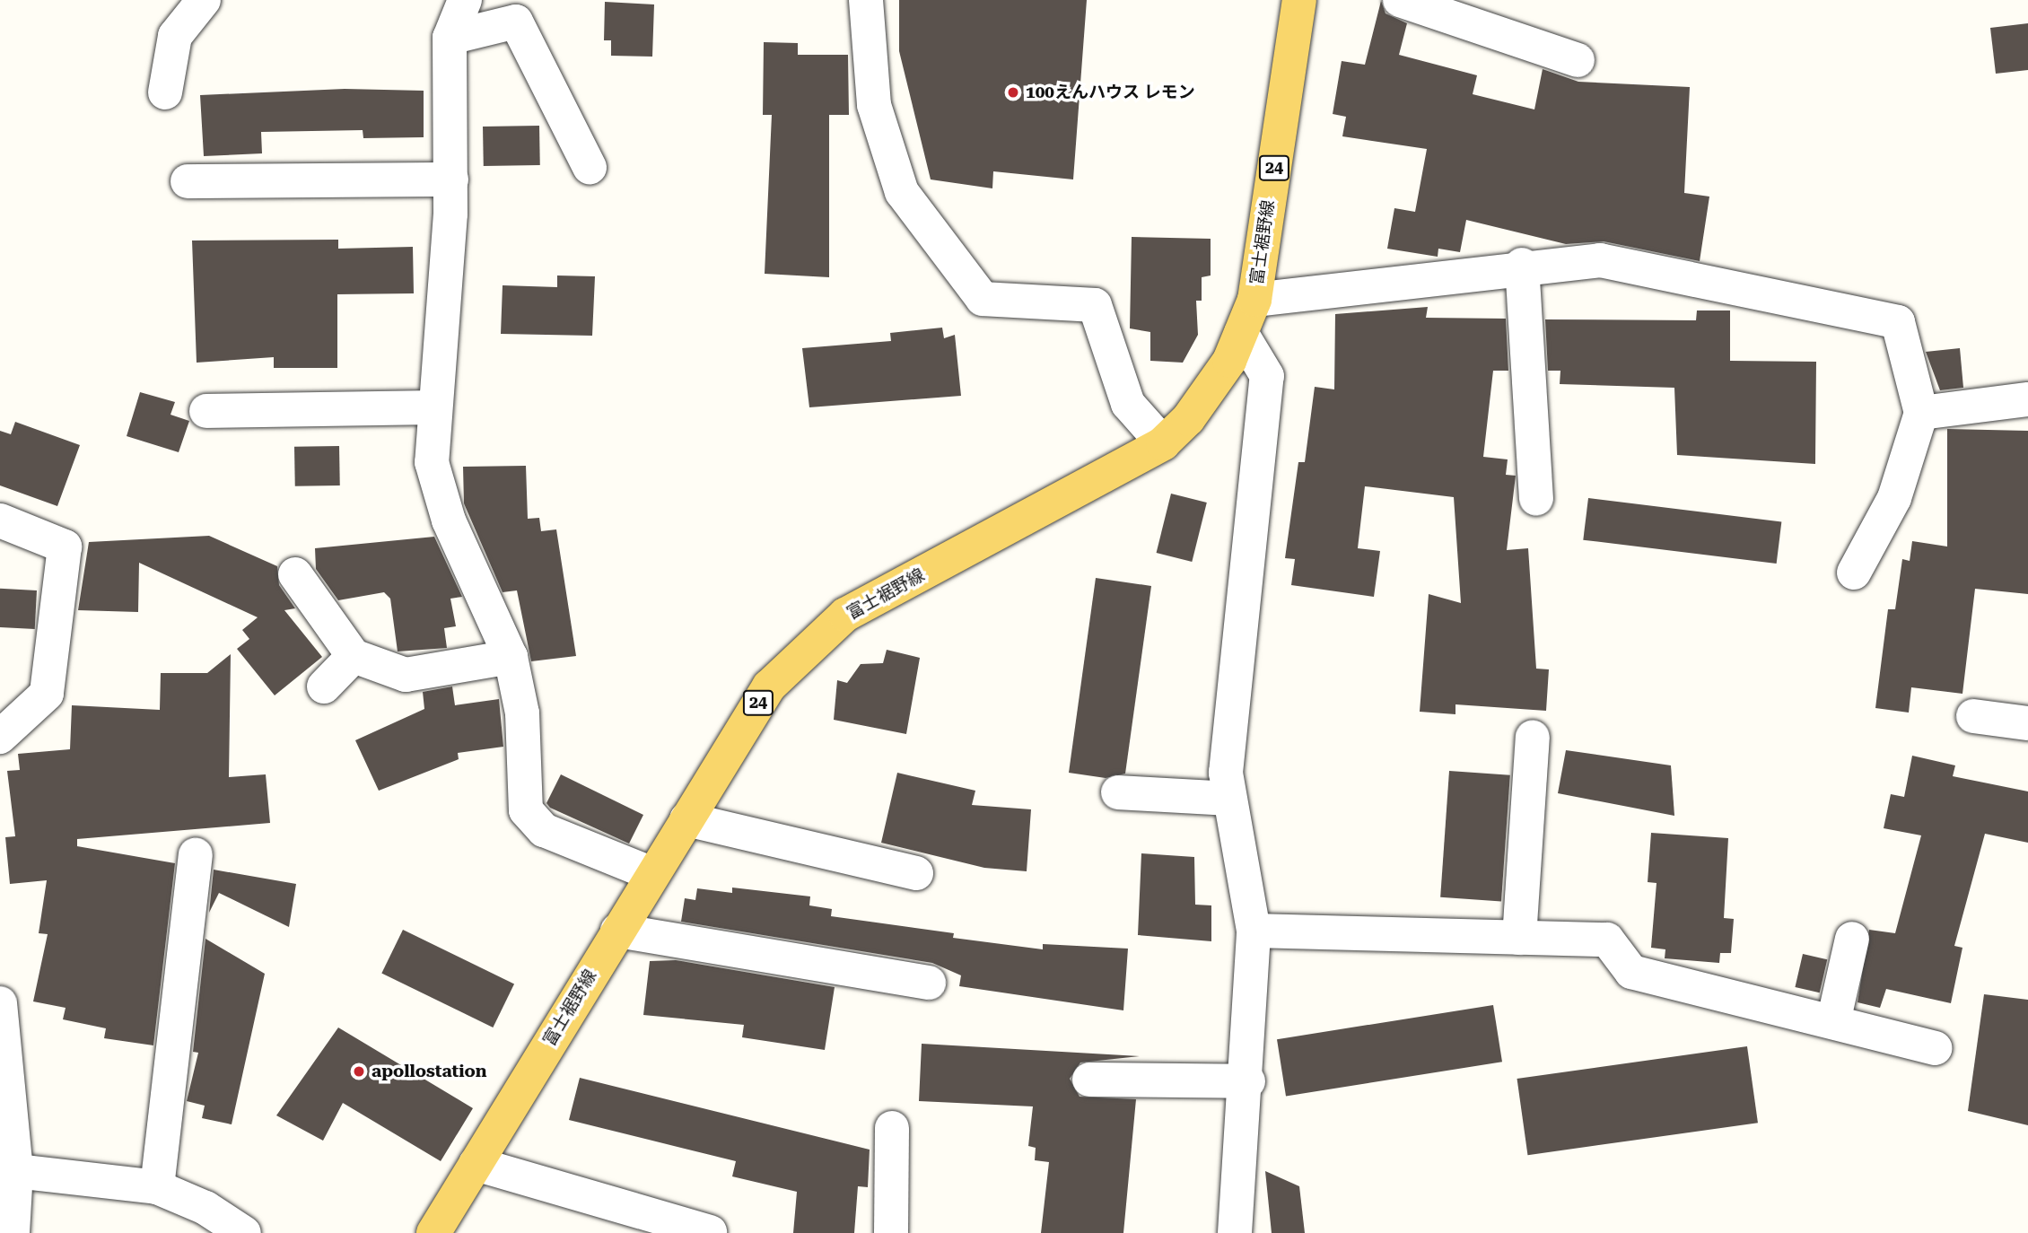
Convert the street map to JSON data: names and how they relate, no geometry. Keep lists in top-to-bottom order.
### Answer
{
  "streets": {
    "main road": ["24", "富士裾野線"]
  },
  "places": ["100えんハウス レモン", "apollostation"]
}
